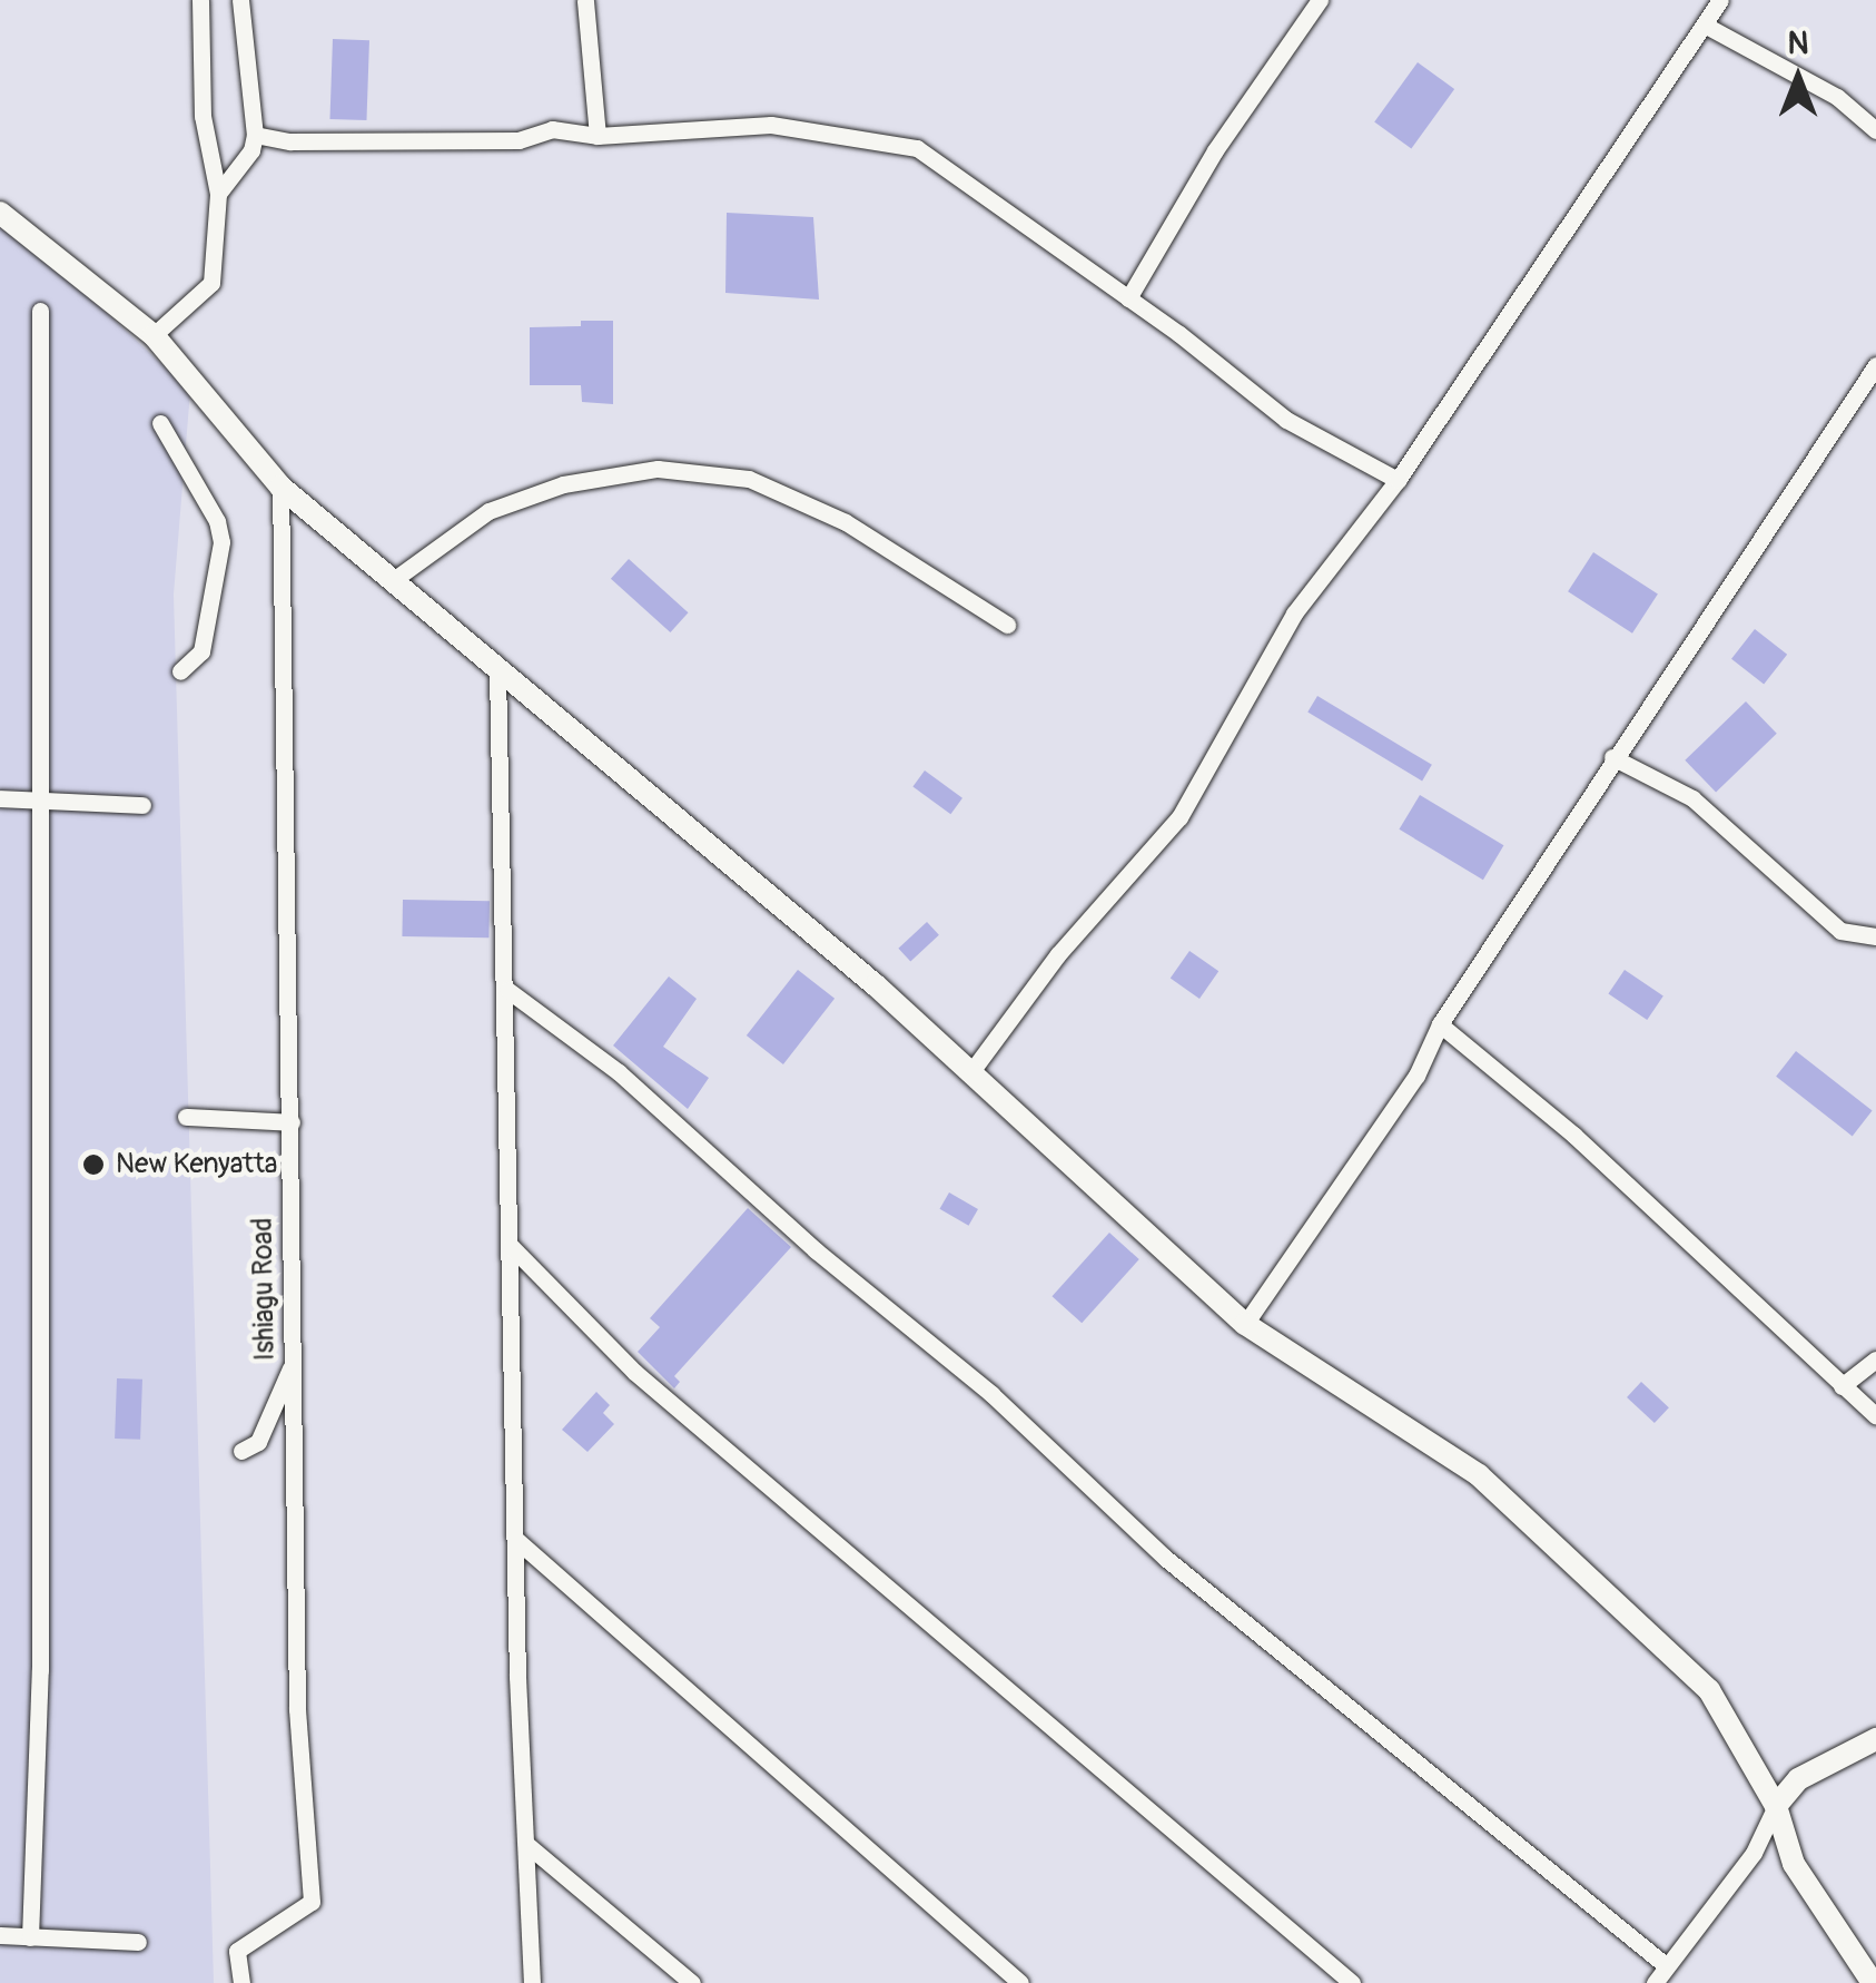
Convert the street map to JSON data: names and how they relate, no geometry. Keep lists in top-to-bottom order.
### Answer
{
  "streets": {
    "street": ["Ishiagu Road"]
  },
  "places": ["New Kenyatta"],
  "north": "top"
}
